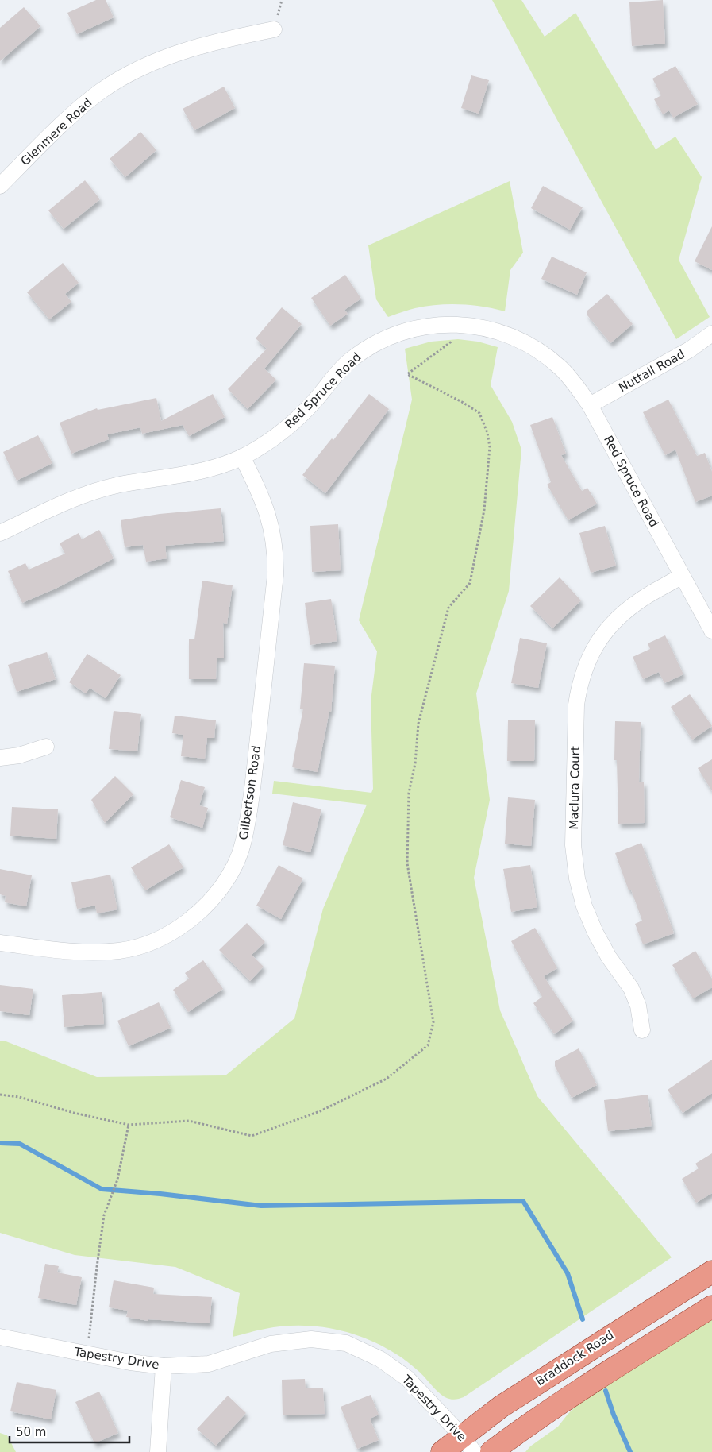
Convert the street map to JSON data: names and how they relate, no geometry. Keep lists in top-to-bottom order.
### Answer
{
  "streets": {
    "main road": ["Braddock Road"],
    "street": [
      "Glenmere Road",
      "Nuttall Road",
      "Red Spruce Road",
      "Maclura Court",
      "Gilbertson Road",
      "Tapestry Drive"
    ]
  },
  "crossings": [
    ["Nuttall Road", "Red Spruce Road"],
    ["Red Spruce Road", "Maclura Court"],
    ["Red Spruce Road", "Gilbertson Road"],
    ["Tapestry Drive", "Braddock Road"]
  ],
  "scale_bar": "50 m"
}
